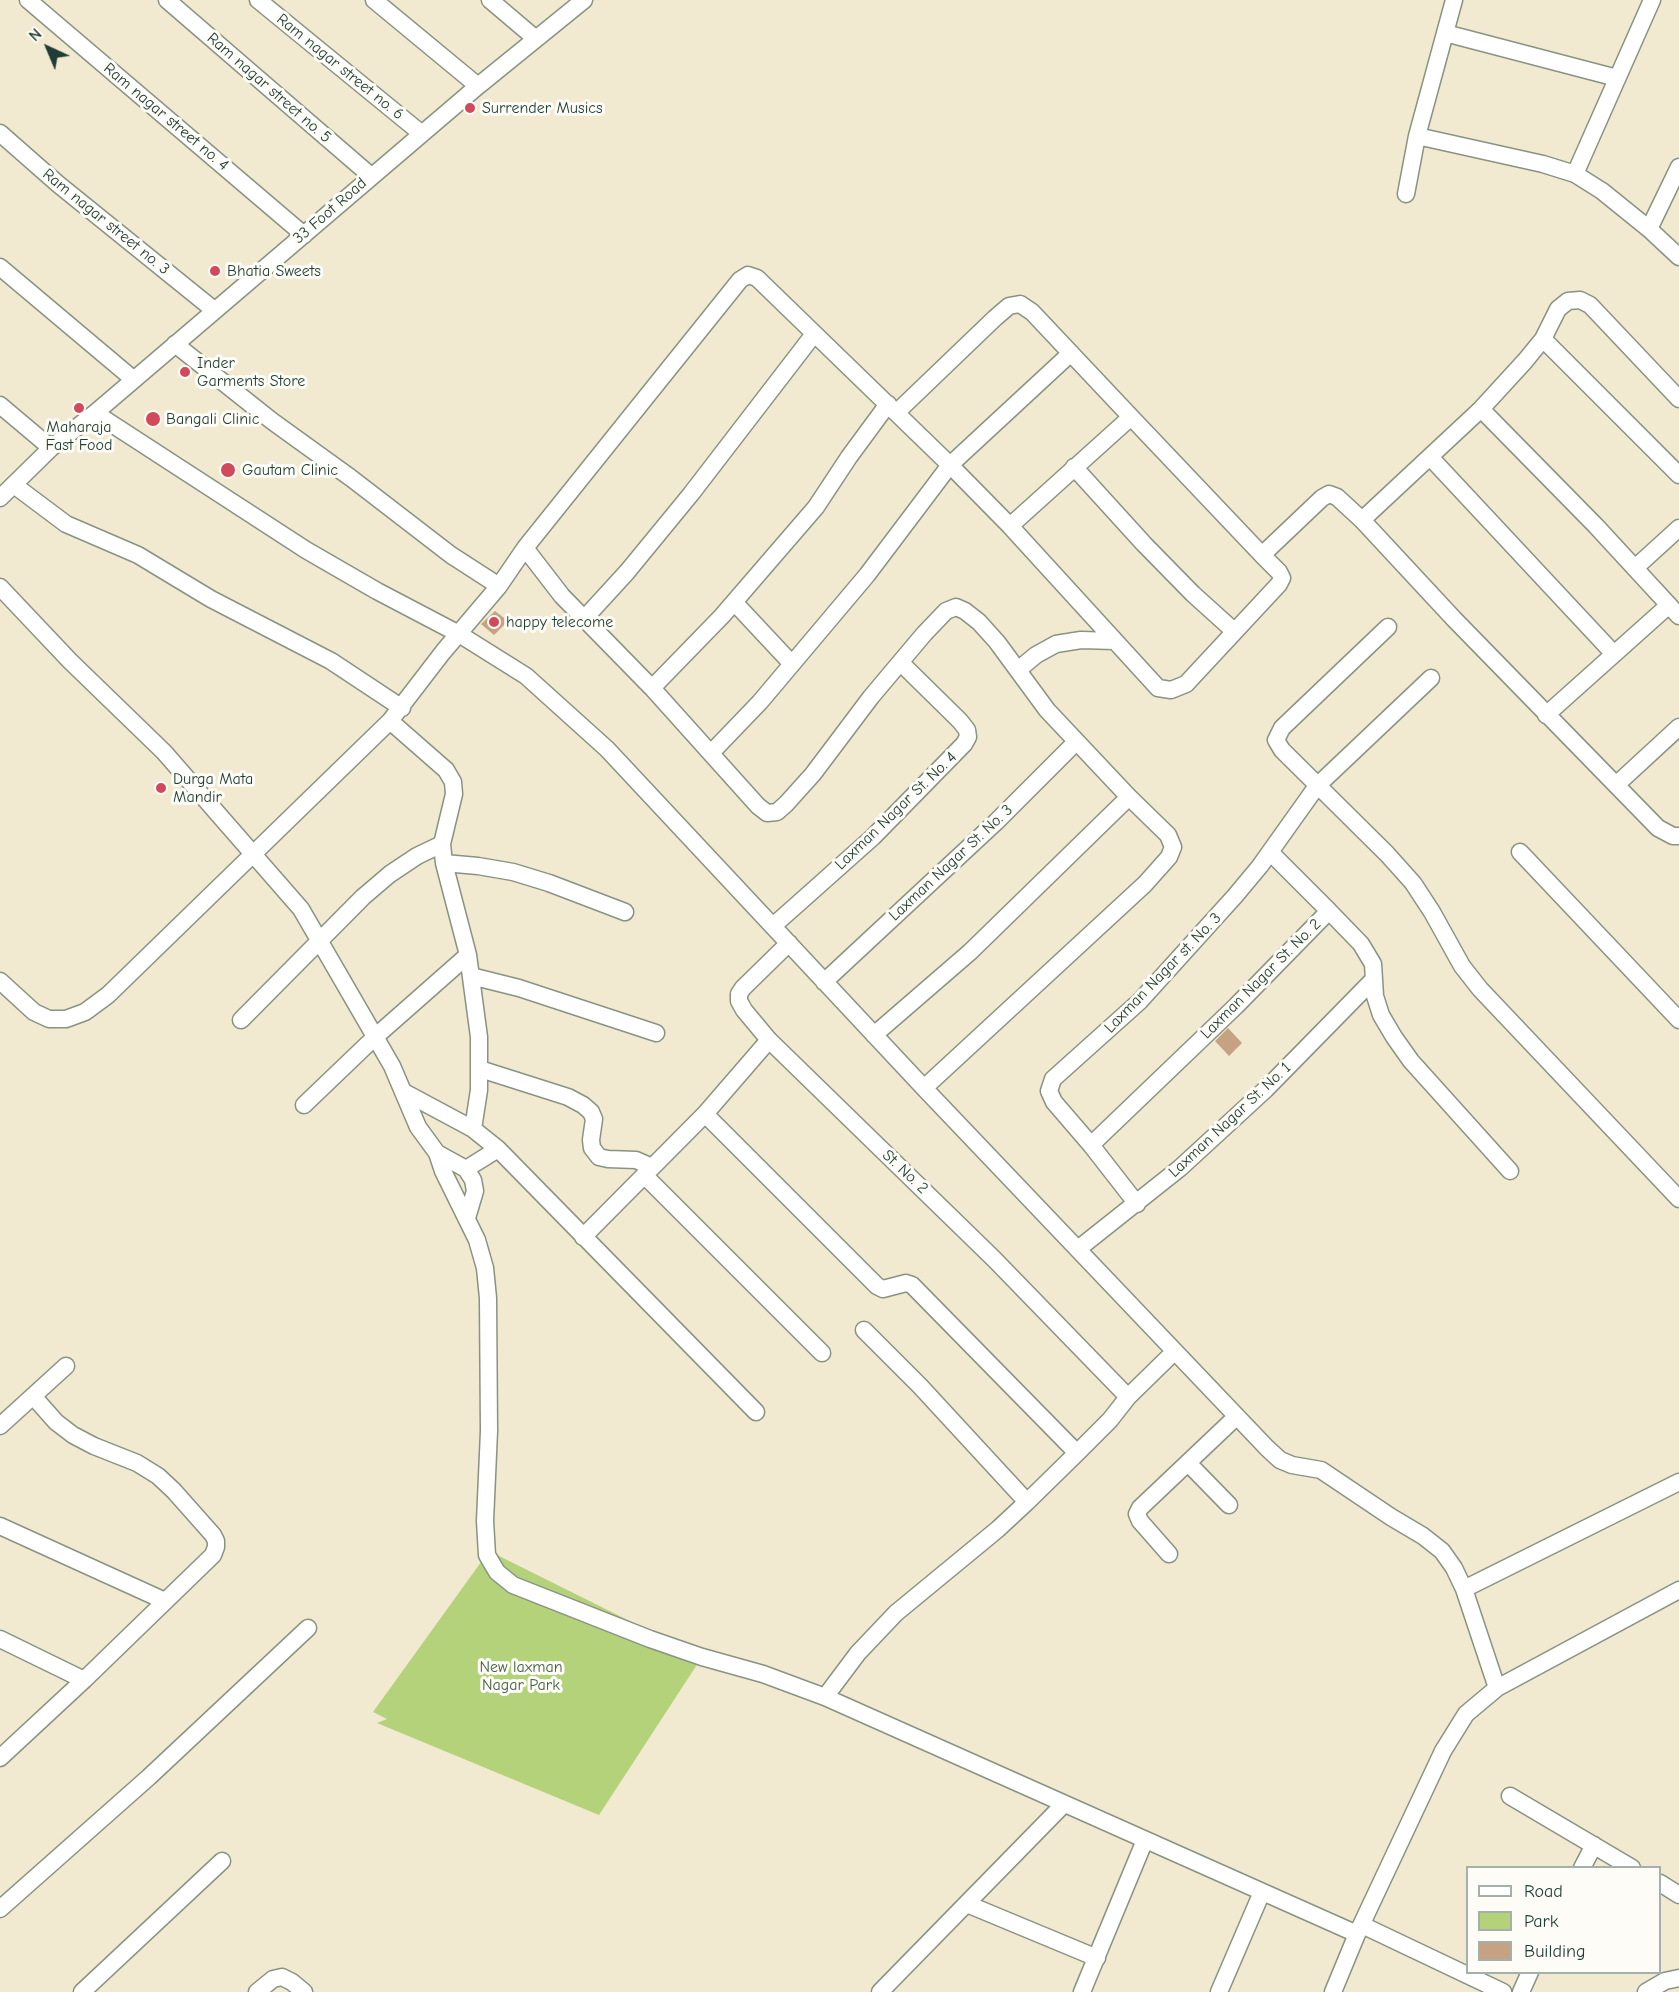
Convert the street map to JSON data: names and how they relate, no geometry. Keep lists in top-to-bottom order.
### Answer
{
  "streets": {
    "street": [
      "Ram nagar street no. 6",
      "Ram nagar street no. 5",
      "Ram nagar street no. 4",
      "33 Foot Road",
      "Ram nagar street no. 3",
      "Laxman Nagar St. No. 4",
      "Laxman Nagar St. No. 3",
      "Laxman Nagar st. No. 3",
      "Laxman Nagar St. No. 2",
      "Laxman Nagar St. No. 1",
      "St. No. 2"
    ]
  },
  "crossings": [
    ["Ram nagar street no. 6", "33 Foot Road"],
    ["Ram nagar street no. 5", "33 Foot Road"],
    ["Ram nagar street no. 4", "33 Foot Road"],
    ["33 Foot Road", "Ram nagar street no. 3"],
    ["Laxman Nagar st. No. 3", "Laxman Nagar St. No. 2"],
    ["Laxman Nagar St. No. 2", "Laxman Nagar St. No. 1"]
  ],
  "parks": ["New laxman Nagar Park"],
  "places": [
    "Surrender Musics",
    "Bhatia Sweets",
    "Inder Garments Store",
    "Maharaja Fast Food",
    "Bangali Clinic",
    "Gautam Clinic",
    "happy telecome",
    "Durga Mata Mandir"
  ],
  "legend": ["Road", "Park", "Building"],
  "north": "top left"
}
